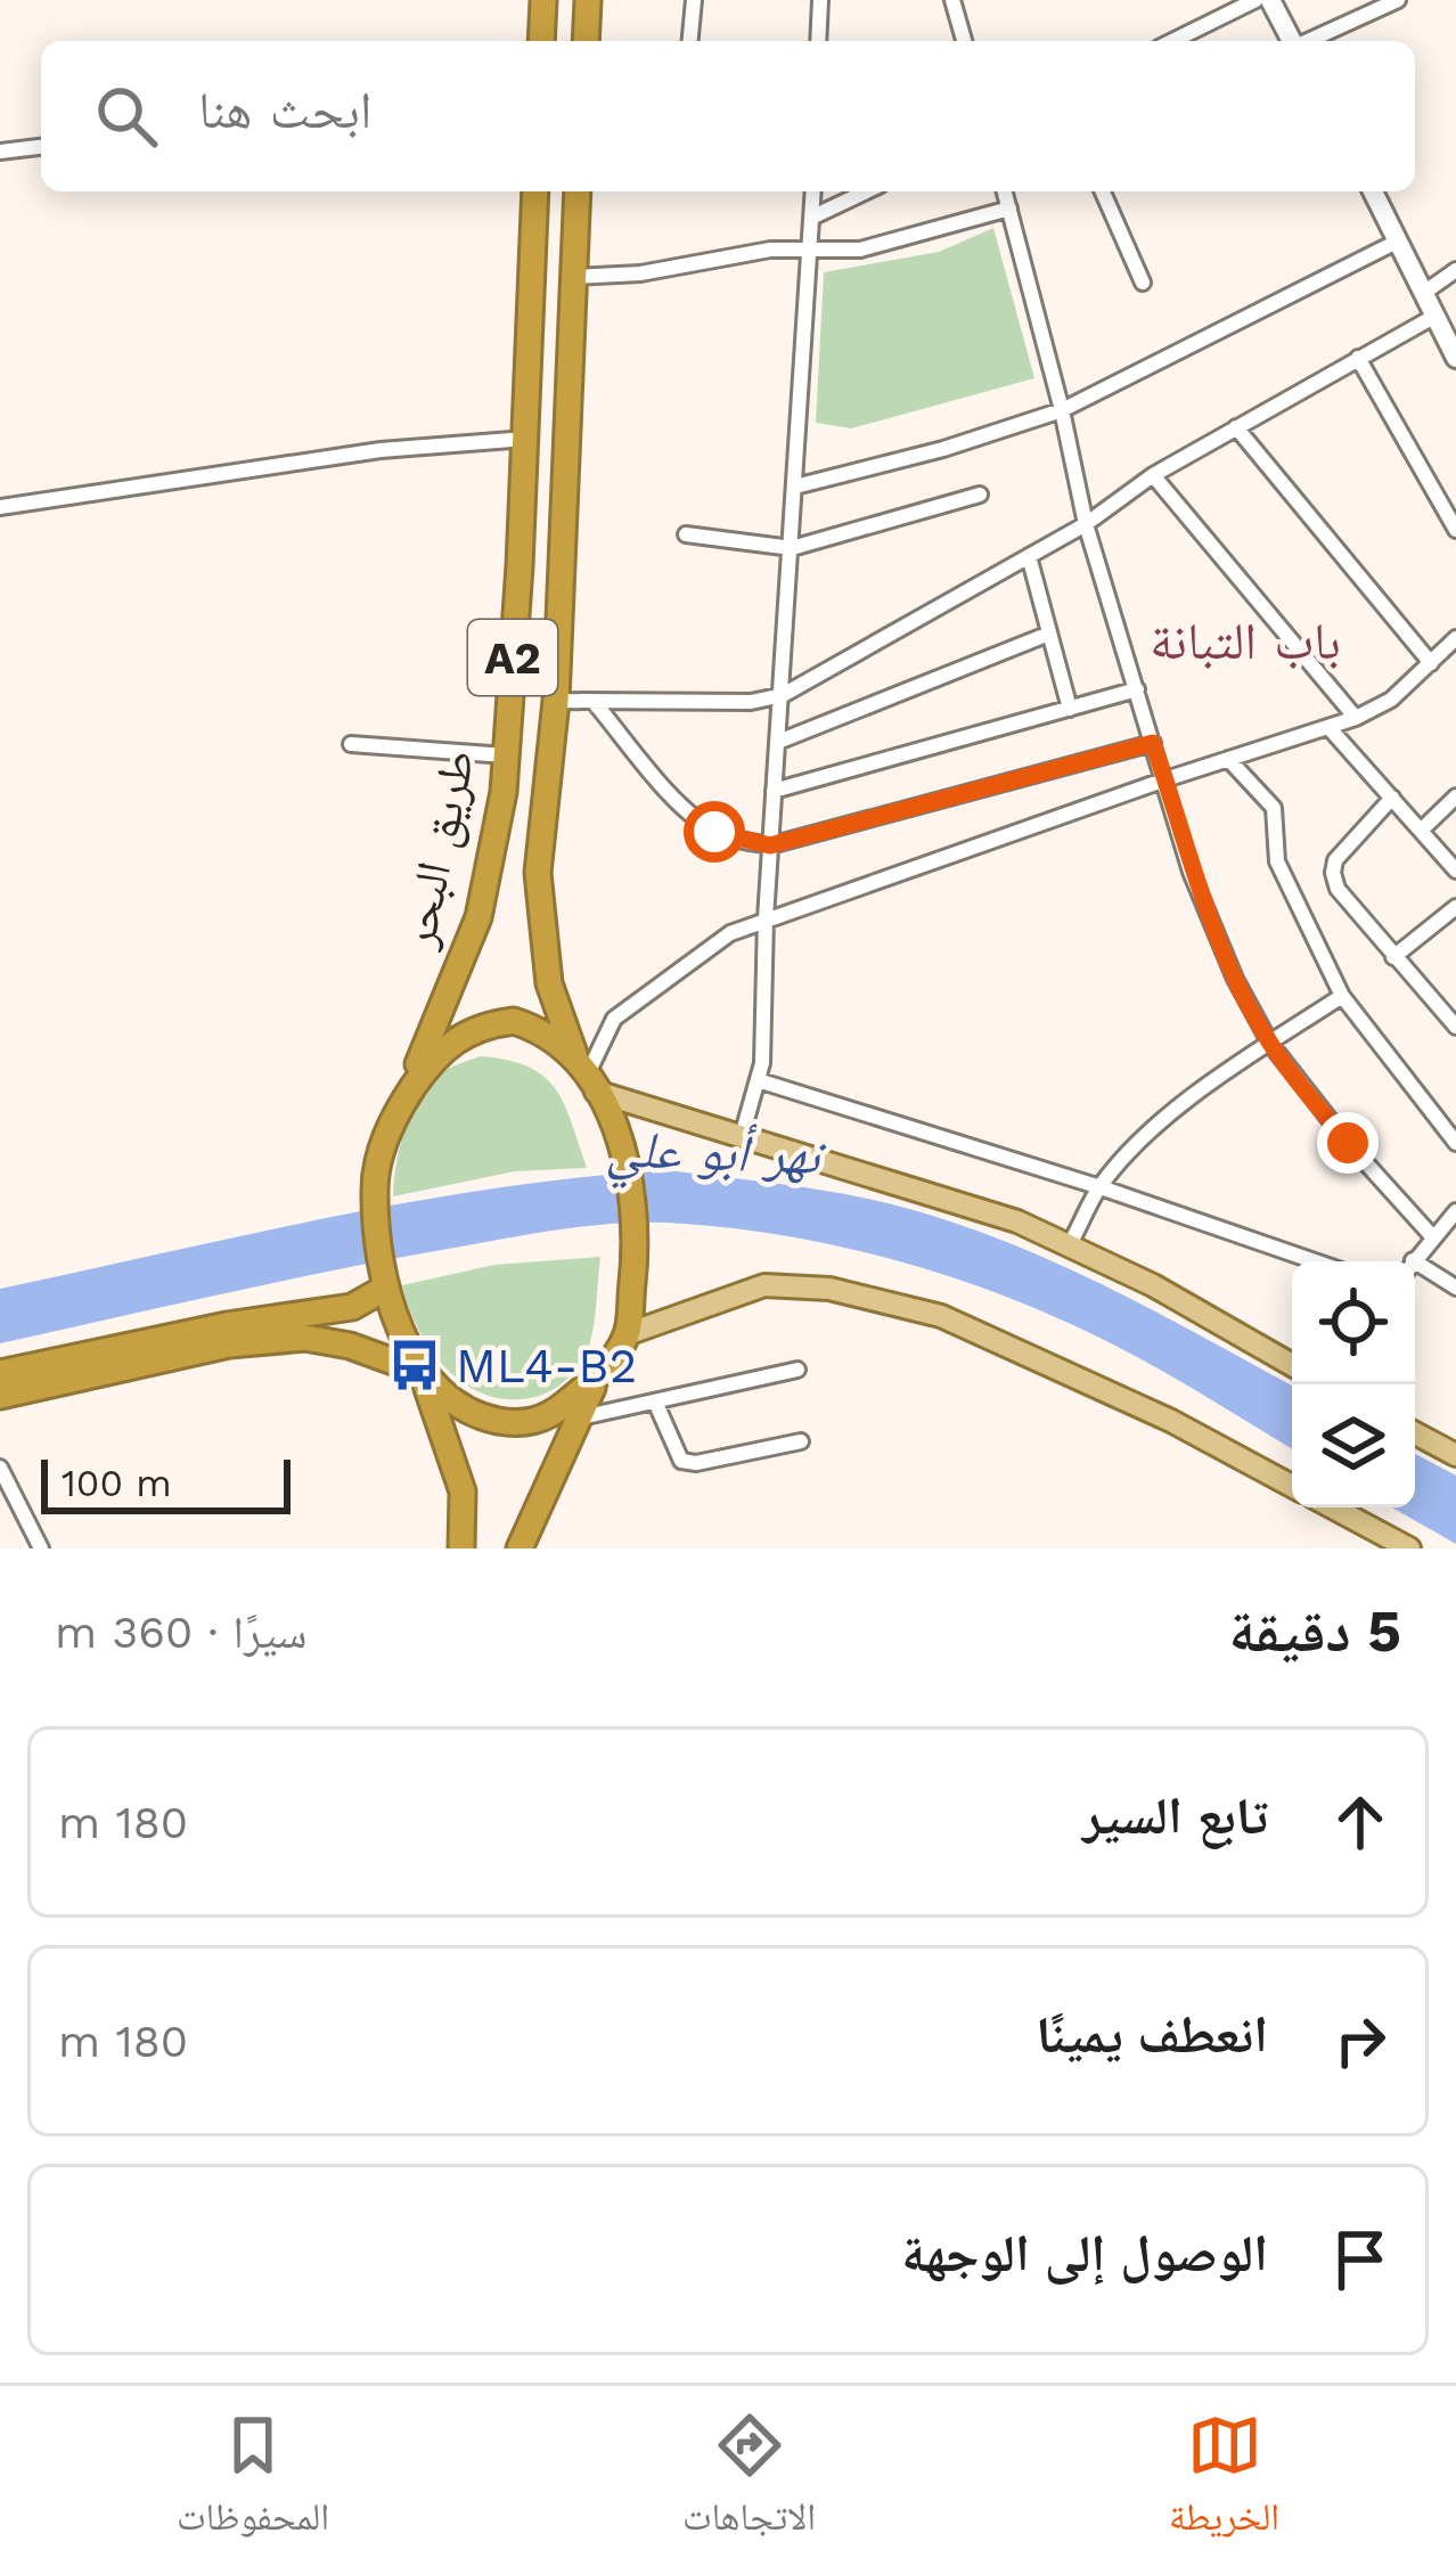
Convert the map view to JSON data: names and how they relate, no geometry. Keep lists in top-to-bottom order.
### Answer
{
  "streets": {
    "highway": ["A2", "طريق البحر"]
  },
  "crossings": [
    ["A2", "طريق البحر"]
  ],
  "districts": ["باب التبانة"],
  "water": ["نهر أبو علي"],
  "places": {
    "bus stop": ["ML4-B2"]
  },
  "scale_bar": "100 m",
  "page": {
    "search": "ابحث هنا",
    "scale": "100 m",
    "heading": ["5 دقيقة", "سيرًا · 360 m"],
    "list": [
      ["تابع السير", "180 m"],
      ["انعطف يمينًا", "180 m"],
      "الوصول إلى الوجهة"
    ],
    "nav": ["الخريطة", "الاتجاهات", "المحفوظات"]
  }
}
